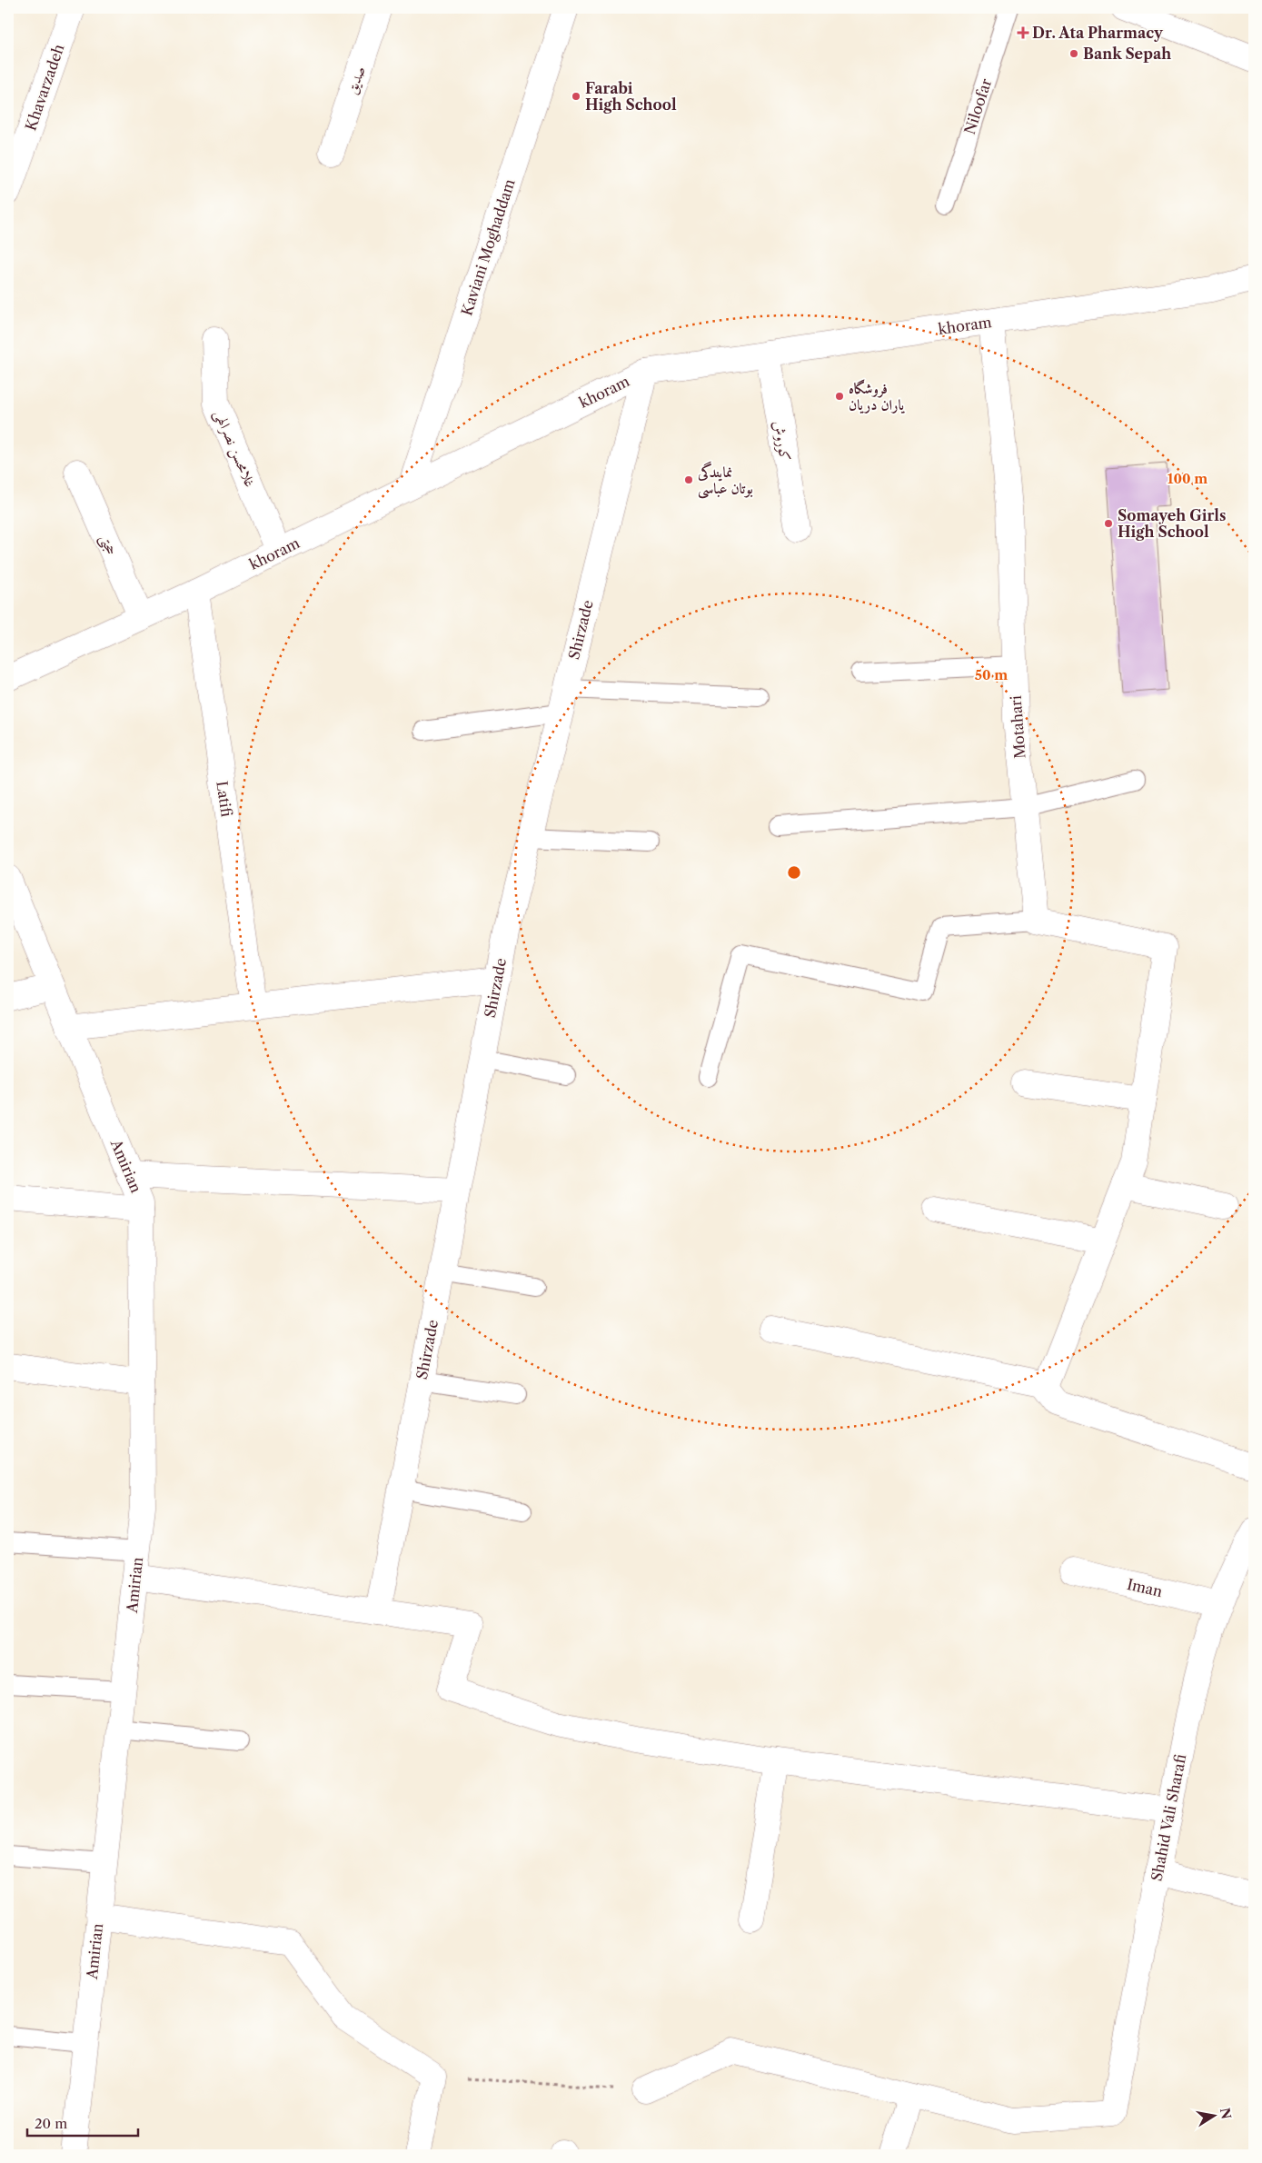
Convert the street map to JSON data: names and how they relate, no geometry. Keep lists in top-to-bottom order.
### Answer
{
  "streets": {
    "street": [
      "صدیق",
      "Khavarzadeh",
      "Kaviani Moghaddam",
      "khoram",
      "کوروش",
      "غلامحسن نصرالهی",
      "حجتی",
      "Shirzade",
      "Motahari",
      "Latifi",
      "Amirian",
      "Iman",
      "Shahid Vali Sharafi"
    ],
    "lane": ["Niloofar"]
  },
  "crossings": [
    ["Kaviani Moghaddam", "khoram"],
    ["khoram", "کوروش"],
    ["khoram", "غلامحسن نصرالهی"],
    ["khoram", "حجتی"],
    ["khoram", "Shirzade"],
    ["khoram", "Motahari"],
    ["khoram", "Latifi"],
    ["Iman", "Shahid Vali Sharafi"]
  ],
  "places": {
    "health": ["Dr. Ata Pharmacy"],
    "other": [
      "Bank Sepah",
      "Farabi High School",
      "فروشگاه یاران دریان",
      "نمایندگی بوتان عباسی",
      "Somayeh Girls High School"
    ]
  },
  "scale_bar": "20 m",
  "north": "right",
  "rings": ["100 m", "50 m"]
}
